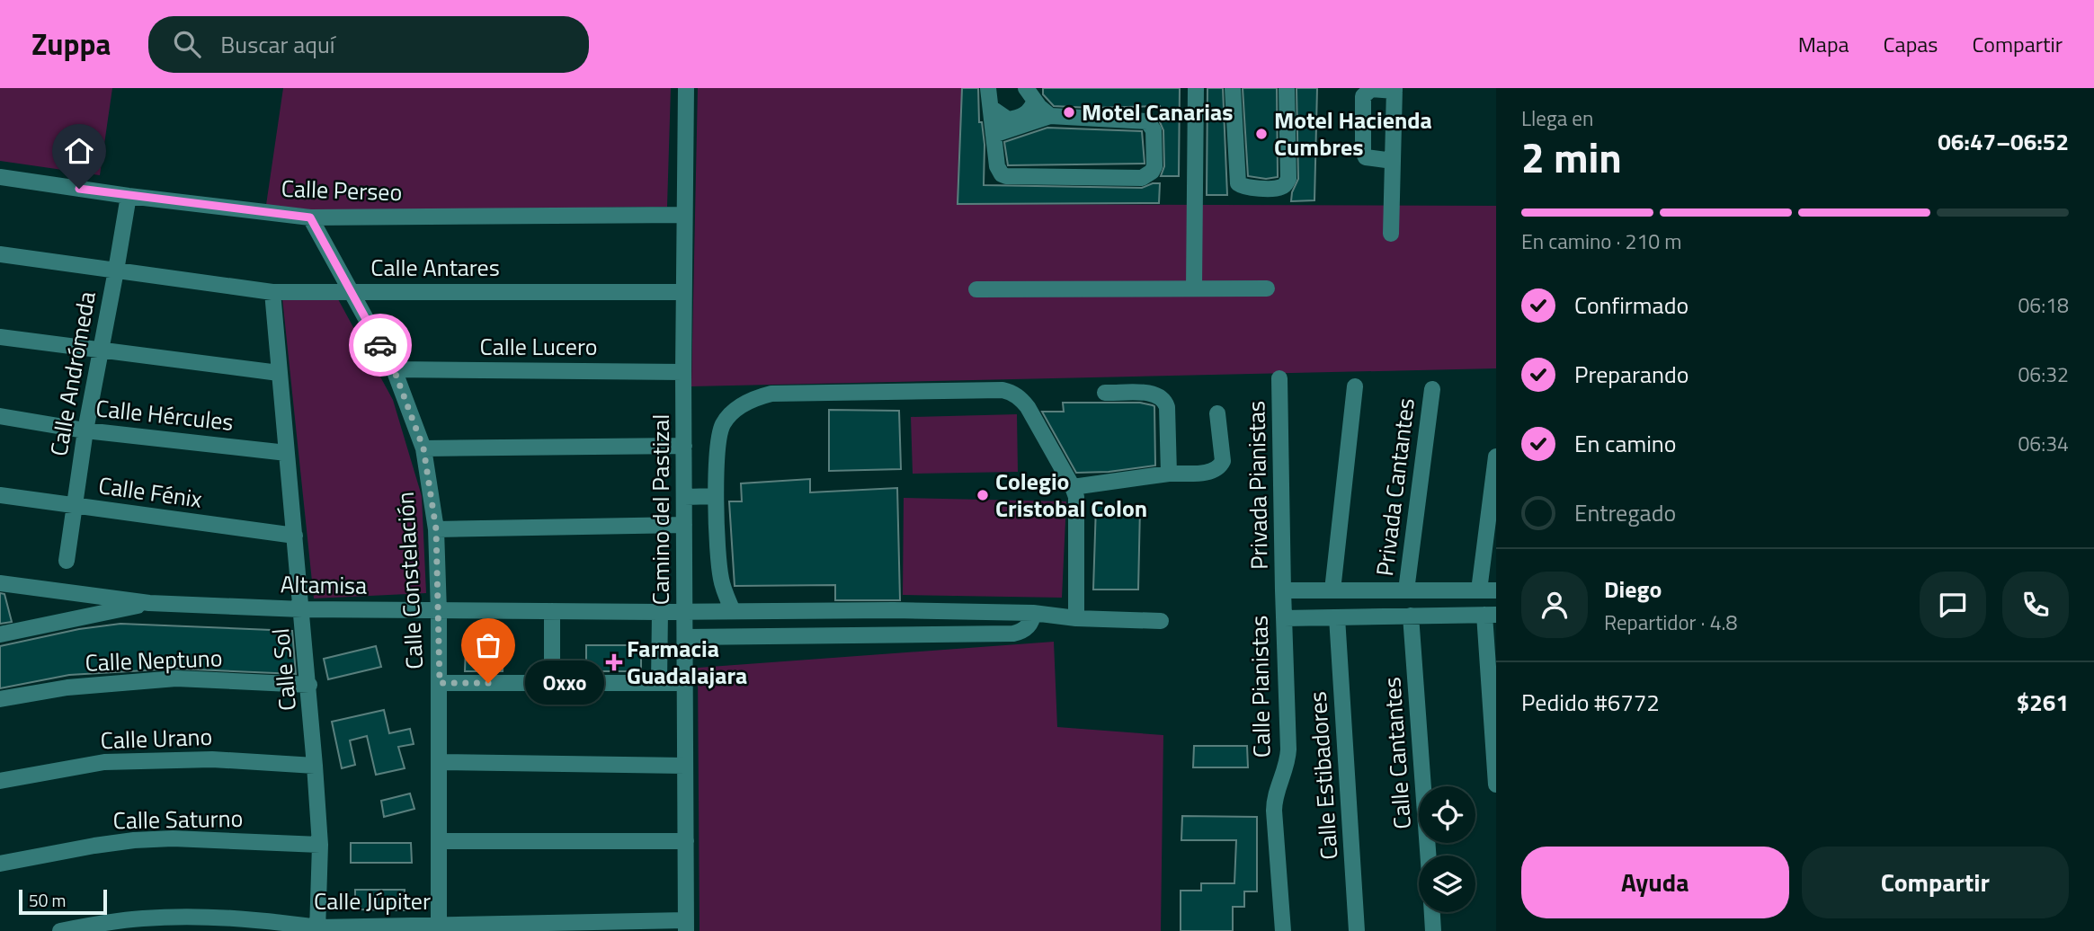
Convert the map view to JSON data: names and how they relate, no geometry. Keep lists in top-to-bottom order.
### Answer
{
  "streets": {
    "street": [
      "Calle Perseo",
      "Calle Antares",
      "Calle Lucero",
      "Calle Andrómeda",
      "Calle Hércules",
      "Privada Pianistas",
      "Privada Cantantes",
      "Calle Fénix",
      "Camino del Pastizal",
      "Calle Constelación",
      "Altamisa",
      "Calle Neptuno",
      "Calle Sol",
      "Calle Pianistas",
      "Calle Urano",
      "Calle Cantantes",
      "Calle Estibadores",
      "Calle Saturno",
      "Calle Júpiter"
    ]
  },
  "crossings": [
    ["Calle Perseo", "Calle Andrómeda"],
    ["Calle Perseo", "Camino del Pastizal"],
    ["Calle Perseo", "Calle Constelación"],
    ["Calle Antares", "Calle Andrómeda"],
    ["Calle Antares", "Camino del Pastizal"],
    ["Calle Antares", "Calle Constelación"],
    ["Calle Antares", "Calle Sol"],
    ["Calle Lucero", "Camino del Pastizal"],
    ["Calle Lucero", "Calle Constelación"],
    ["Calle Andrómeda", "Calle Hércules"],
    ["Calle Andrómeda", "Calle Fénix"],
    ["Calle Hércules", "Calle Sol"],
    ["Privada Pianistas", "Calle Pianistas"],
    ["Calle Fénix", "Calle Sol"],
    ["Camino del Pastizal", "Altamisa"],
    ["Camino del Pastizal", "Calle Júpiter"],
    ["Calle Constelación", "Altamisa"],
    ["Calle Constelación", "Calle Júpiter"],
    ["Altamisa", "Calle Sol"],
    ["Calle Neptuno", "Calle Sol"],
    ["Calle Sol", "Calle Urano"],
    ["Calle Sol", "Calle Saturno"],
    ["Calle Sol", "Calle Júpiter"]
  ],
  "places": {
    "other": [
      "Motel Canarias",
      "Motel Hacienda Cumbres",
      "Colegio Cristobal Colon",
      "Oxxo"
    ],
    "health": ["Farmacia Guadalajara"]
  },
  "scale_bar": "50 m",
  "page": {
    "header": "Zuppa",
    "search": "Buscar aquí",
    "nav": ["Mapa", "Capas", "Compartir"],
    "heading": ["2 min", "Llega en", "06:47–06:52"],
    "panel": [
      "Diego",
      "Repartidor · 4.8",
      "Pedido #6772",
      "$261"
    ],
    "bar": "En camino · 210 m",
    "list": [
      ["Confirmado", "06:18"],
      ["Preparando", "06:32"],
      ["En camino", "06:34"],
      "Entregado"
    ],
    "bubble": "Oxxo",
    "buttons": ["Ayuda", "Compartir"],
    "scale": "50 m"
  }
}
